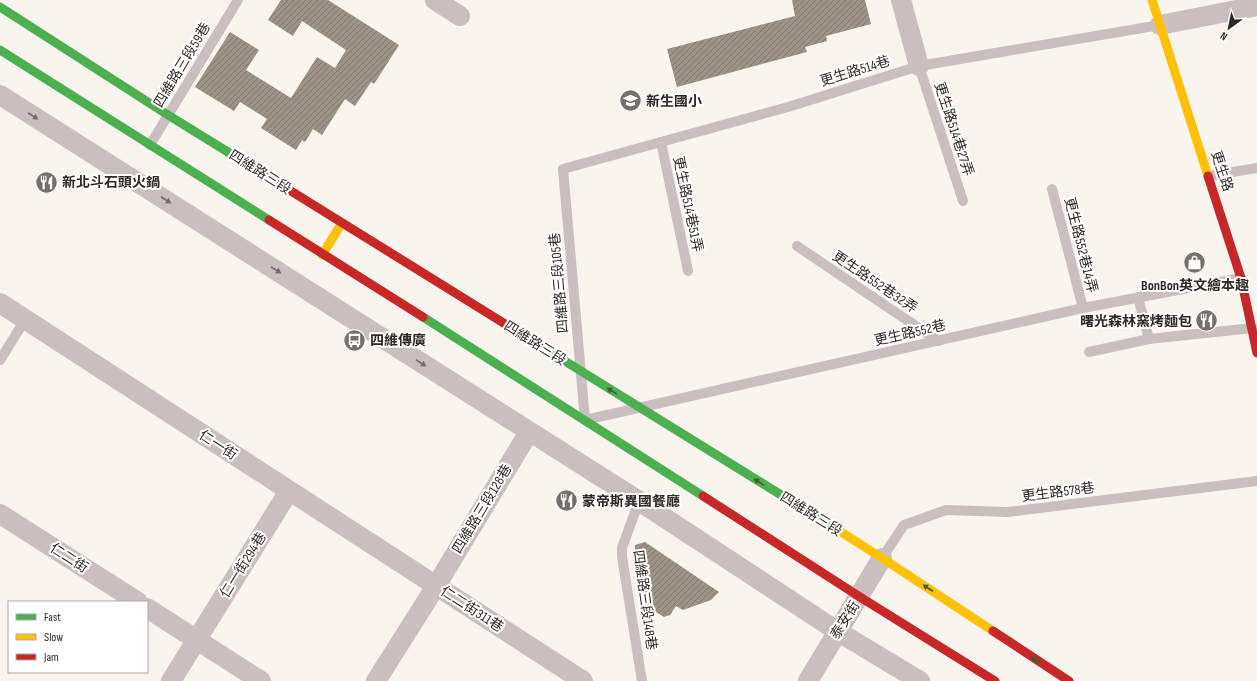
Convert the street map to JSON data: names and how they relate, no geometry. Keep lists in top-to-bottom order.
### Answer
{
  "streets": {
    "street": [
      "更生路",
      "四維路三段",
      "仁一街",
      "四維路三段128巷",
      "仁二街",
      "仁一街294巷",
      "仁二街311巷",
      "泰安街"
    ],
    "lane": [
      "四維路三段59巷",
      "更生路514巷",
      "更生路514巷27弄",
      "更生路514巷51弄",
      "更生路552巷14弄",
      "更生路552巷32弄",
      "四維路三段105巷",
      "更生路552巷",
      "更生路578巷",
      "四維路三段148巷"
    ]
  },
  "crossings": [
    ["四維路三段59巷", "四維路三段"],
    ["更生路514巷", "更生路514巷27弄"],
    ["更生路514巷", "更生路"],
    ["更生路514巷", "更生路514巷51弄"],
    ["更生路514巷", "四維路三段105巷"],
    ["更生路", "更生路552巷"],
    ["四維路三段", "四維路三段105巷"],
    ["四維路三段", "更生路552巷"],
    ["四維路三段", "更生路578巷"],
    ["四維路三段", "泰安街"],
    ["更生路552巷14弄", "更生路552巷"],
    ["更生路552巷32弄", "更生路552巷"],
    ["四維路三段105巷", "更生路552巷"],
    ["仁一街", "四維路三段128巷"],
    ["仁一街", "仁一街294巷"],
    ["仁一街", "仁二街311巷"],
    ["更生路578巷", "泰安街"],
    ["四維路三段128巷", "仁二街311巷"]
  ],
  "places": {
    "school or university": ["新生國小"],
    "restaurant": ["新北斗石頭火鍋", "曙光森林窯烤麵包", "蒙帝斯異國餐廳"],
    "shop": ["BonBon英文繪本趣"],
    "bus stop": ["四維傳廣"]
  },
  "legend": ["Fast", "Slow", "Jam"],
  "north": "bottom left"
}
